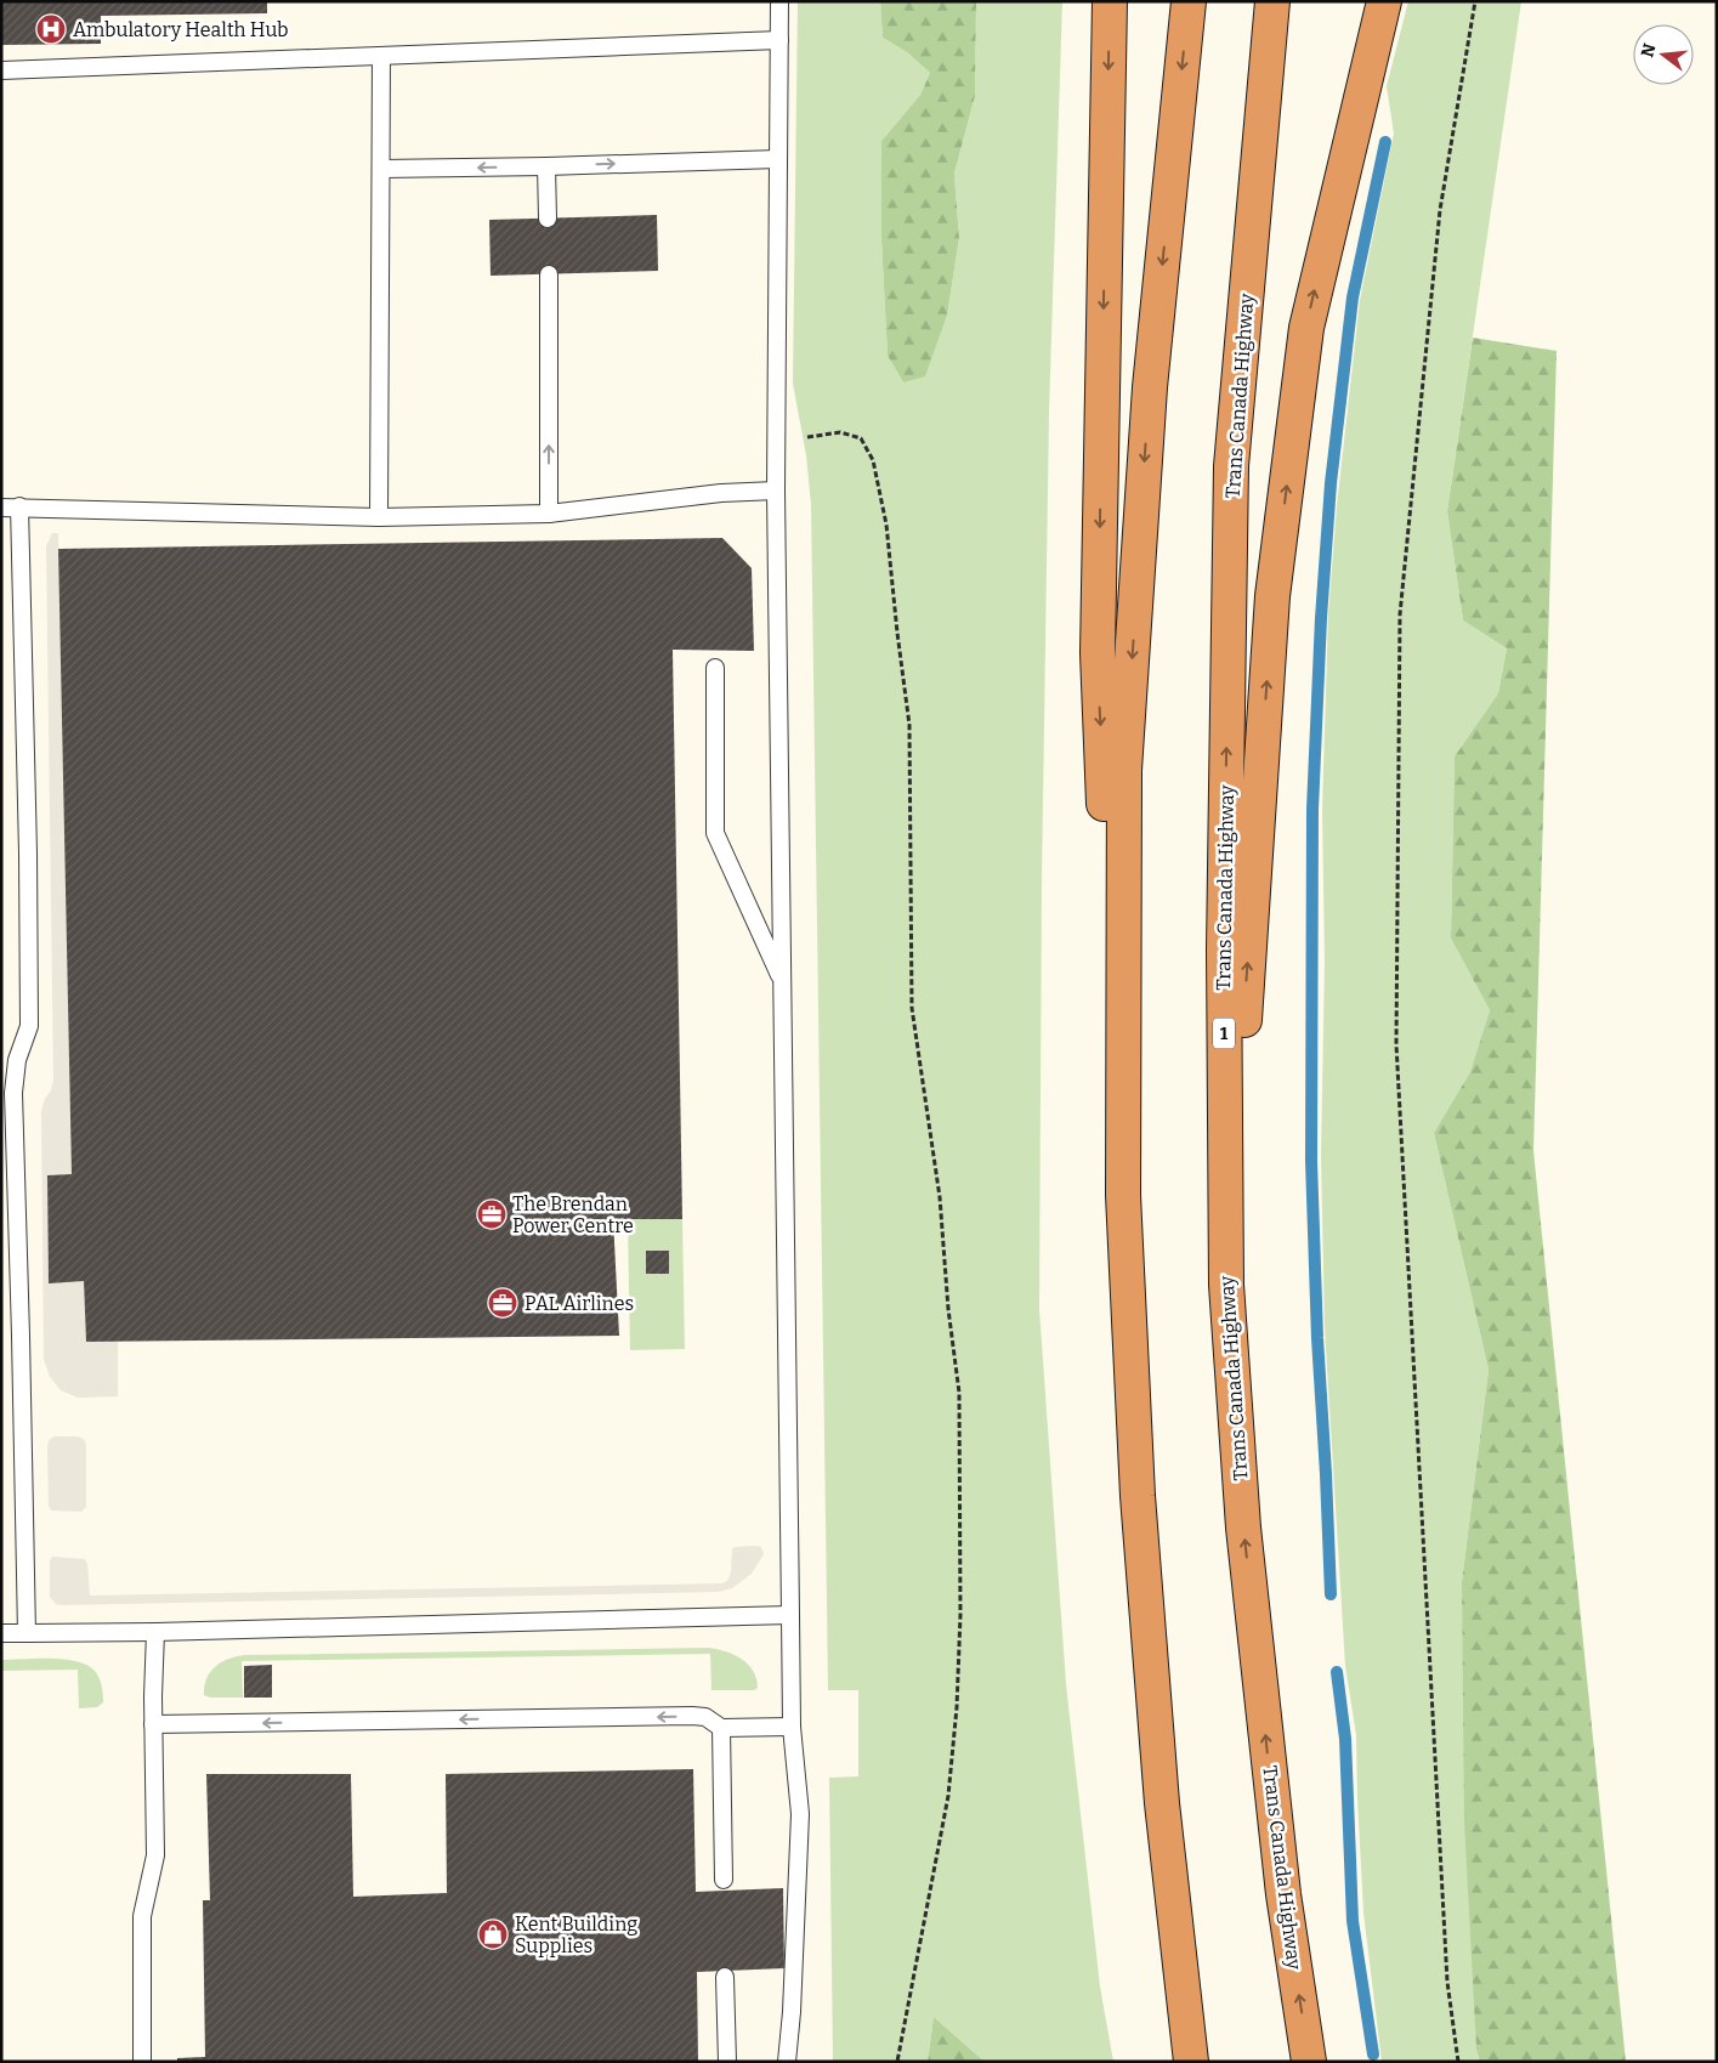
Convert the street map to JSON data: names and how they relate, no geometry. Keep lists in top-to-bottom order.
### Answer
{
  "streets": {
    "highway": ["Trans Canada Highway", "1"]
  },
  "places": {
    "hospital": ["Ambulatory Health Hub"],
    "office": ["The Brendan Power Centre", "PAL Airlines"],
    "shop": ["Kent Building Supplies"]
  },
  "north": "left"
}
